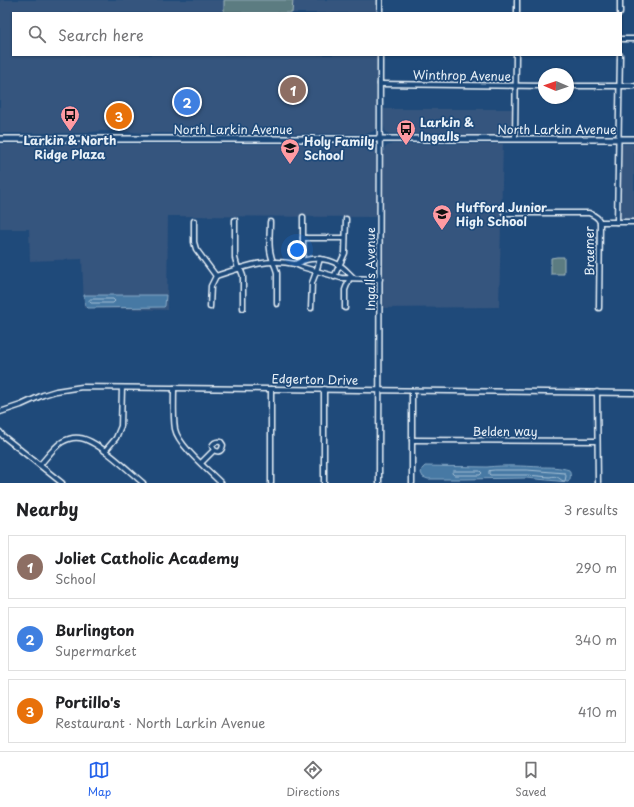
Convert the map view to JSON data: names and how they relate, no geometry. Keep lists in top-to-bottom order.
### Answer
{
  "streets": {
    "main road": ["North Larkin Avenue"],
    "street": [
      "Winthrop Avenue",
      "Braemer",
      "Ingalls Avenue",
      "Edgerton Drive",
      "Belden way"
    ]
  },
  "crossings": [
    ["Winthrop Avenue", "Ingalls Avenue"],
    ["North Larkin Avenue", "Ingalls Avenue"],
    ["Ingalls Avenue", "Edgerton Drive"]
  ],
  "places": {
    "bus stop": ["Larkin & North Ridge Plaza", "Larkin & Ingalls"],
    "school or university": ["Holy Family School", "Hufford Junior High School"]
  },
  "north": "left",
  "page": {
    "search": "Search here",
    "pins": ["1", "2", "3"],
    "heading": ["Nearby", "3 results"],
    "list": [
      {
        "mark": "1",
        "name": "Joliet Catholic Academy",
        "note": "School",
        "value": "290 m"
      },
      {
        "mark": "2",
        "name": "Burlington",
        "note": "Supermarket",
        "value": "340 m"
      },
      {
        "mark": "3",
        "name": "Portillo's",
        "note": "Restaurant · North Larkin Avenue",
        "value": "410 m"
      }
    ],
    "nav": ["Map", "Directions", "Saved"]
  }
}
